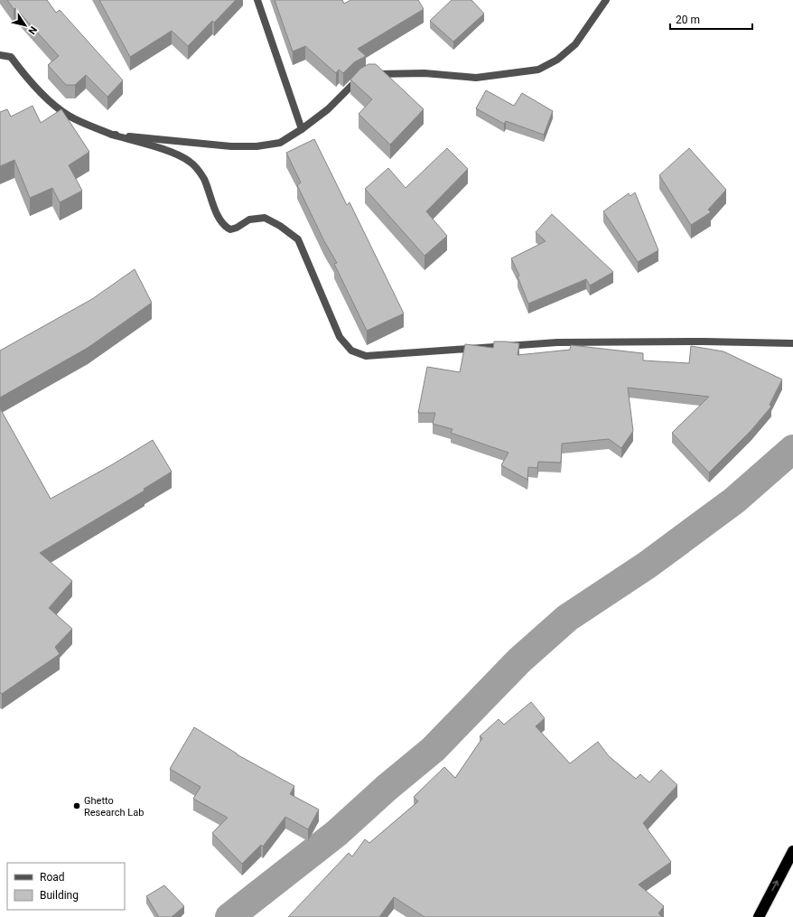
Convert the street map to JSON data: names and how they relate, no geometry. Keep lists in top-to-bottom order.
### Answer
{
  "places": ["Ghetto Research Lab"],
  "legend": ["Road", "Building"],
  "scale_bar": "20 m",
  "north": "bottom right"
}
